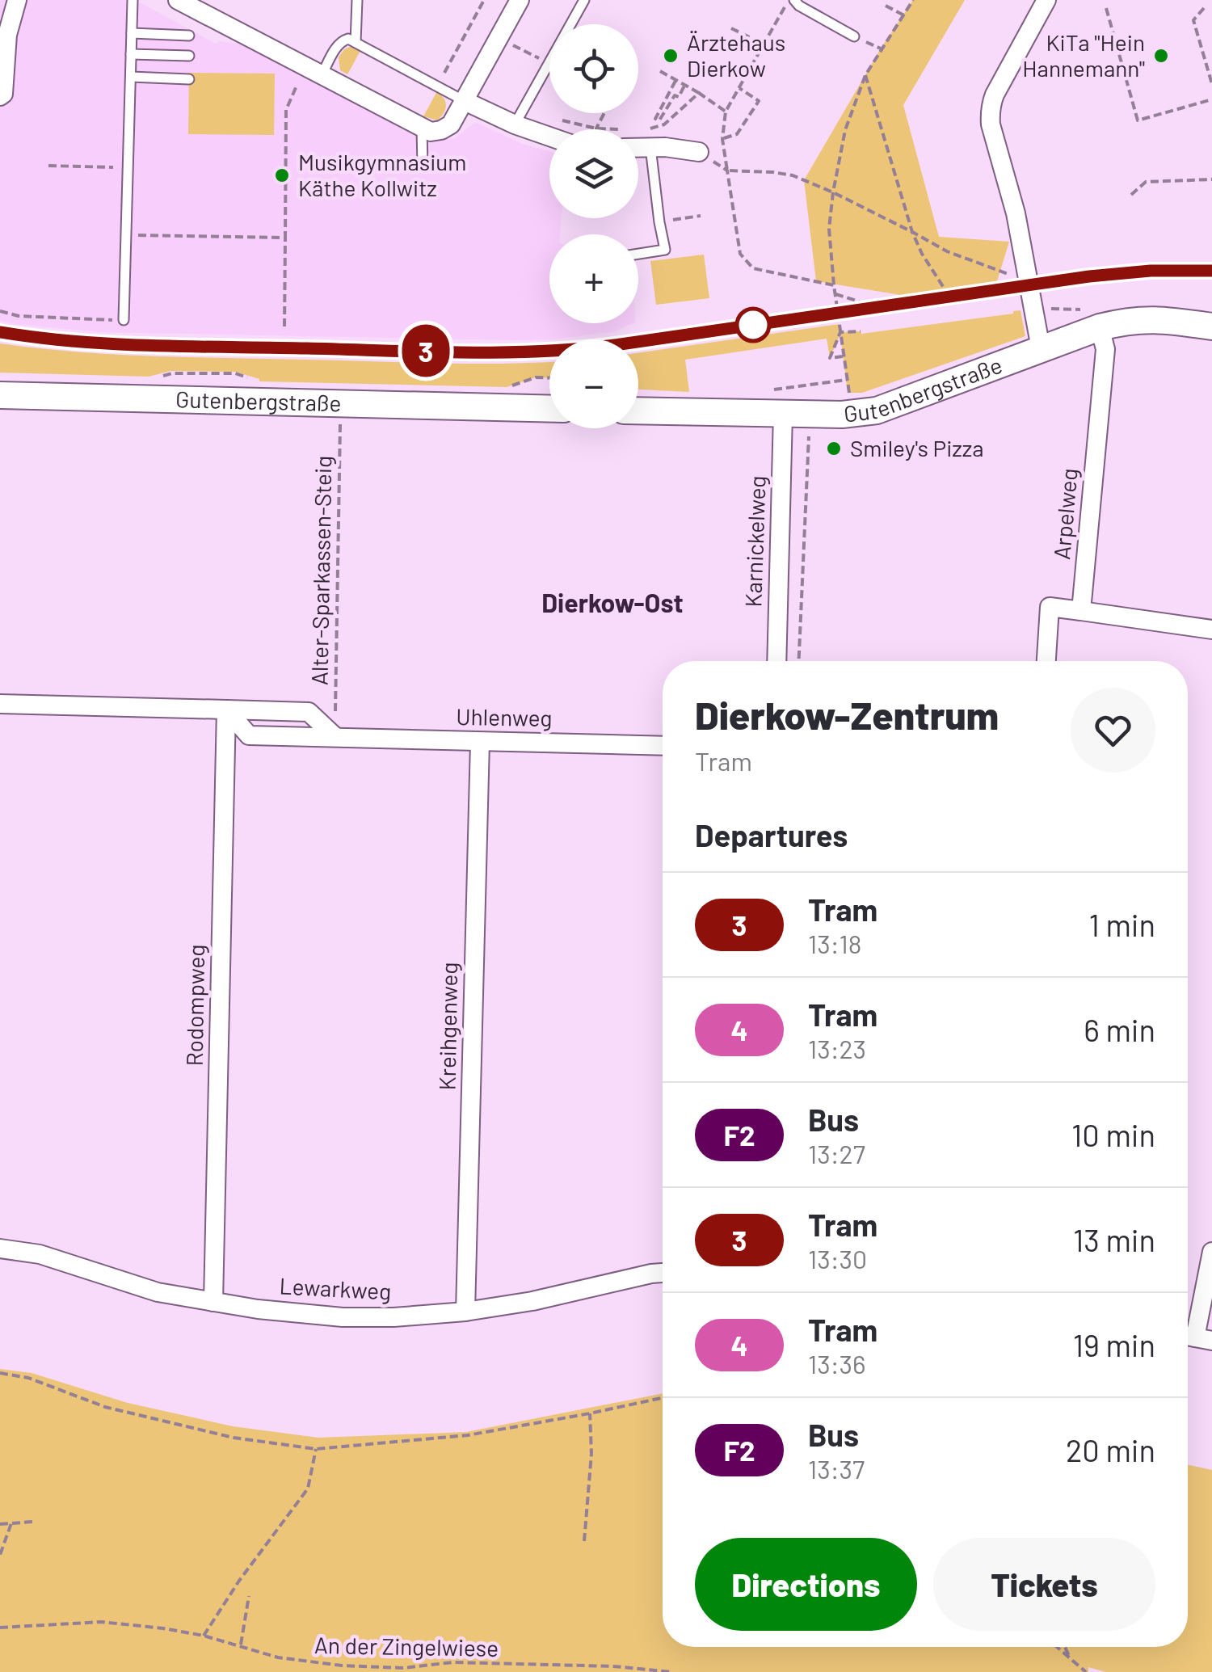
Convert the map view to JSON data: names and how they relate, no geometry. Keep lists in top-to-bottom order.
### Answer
{
  "streets": {
    "street": [
      "Gutenbergstraße",
      "Arpelweg",
      "Karnickelweg",
      "Uhlenweg",
      "Rodompweg",
      "Kreihgenweg",
      "Lewarkweg"
    ],
    "path": ["Alter-Sparkassen-Steig", "An der Zingelwiese"]
  },
  "crossings": [
    ["Gutenbergstraße", "Arpelweg"],
    ["Gutenbergstraße", "Karnickelweg"],
    ["Gutenbergstraße", "Alter-Sparkassen-Steig"],
    ["Alter-Sparkassen-Steig", "Uhlenweg"],
    ["Uhlenweg", "Rodompweg"],
    ["Uhlenweg", "Kreihgenweg"],
    ["Rodompweg", "Lewarkweg"],
    ["Kreihgenweg", "Lewarkweg"]
  ],
  "districts": ["Dierkow-Ost"],
  "places": [
    "Ärztehaus Dierkow",
    "KiTa \"Hein Hannemann\"",
    "Musikgymnasium Käthe Kollwitz",
    "Smiley's Pizza"
  ],
  "lines": ["tram line 3"],
  "page": {
    "on_map": "3",
    "map_buttons": ["+", "−"],
    "heading": [
      ["Dierkow-Zentrum", "Tram"],
      "Departures"
    ],
    "list": [
      {
        "mark": "3",
        "name": "Tram",
        "note": "13:18",
        "value": "1 min"
      },
      {
        "mark": "4",
        "name": "Tram",
        "note": "13:23",
        "value": "6 min"
      },
      {
        "mark": "F2",
        "name": "Bus",
        "note": "13:27",
        "value": "10 min"
      },
      {
        "mark": "3",
        "name": "Tram",
        "note": "13:30",
        "value": "13 min"
      },
      {
        "mark": "4",
        "name": "Tram",
        "note": "13:36",
        "value": "19 min"
      },
      {
        "mark": "F2",
        "name": "Bus",
        "note": "13:37",
        "value": "20 min"
      }
    ],
    "buttons": ["Directions", "Tickets"]
  }
}
